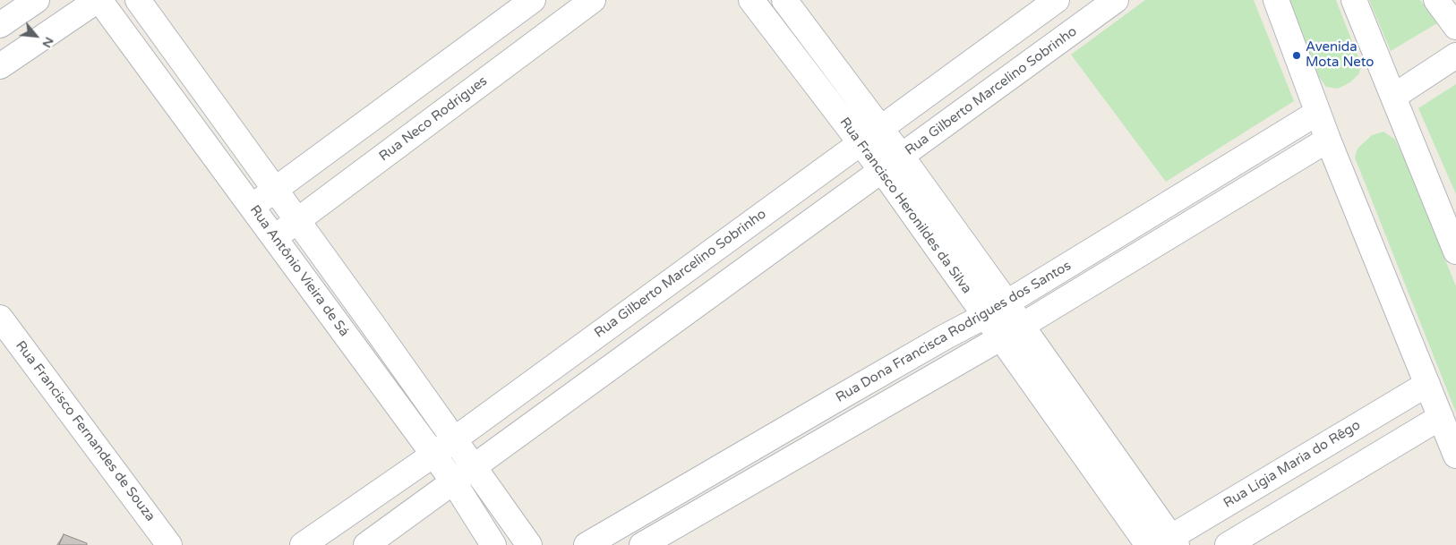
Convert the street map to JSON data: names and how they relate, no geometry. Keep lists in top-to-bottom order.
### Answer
{
  "streets": {
    "street": [
      "Rua Gilberto Marcelino Sobrinho",
      "Rua Neco Rodrigues",
      "Rua Francisco Heronildes da Silva",
      "Rua Antônio Vieira de Sá",
      "Rua Dona Francisca Rodrigues dos Santos",
      "Rua Francisco Fernandes de Souza",
      "Rua Lígia Maria do Rêgo"
    ]
  },
  "crossings": [
    ["Rua Gilberto Marcelino Sobrinho", "Rua Francisco Heronildes da Silva"],
    ["Rua Gilberto Marcelino Sobrinho", "Rua Antônio Vieira de Sá"],
    ["Rua Neco Rodrigues", "Rua Antônio Vieira de Sá"],
    ["Rua Francisco Heronildes da Silva", "Rua Dona Francisca Rodrigues dos Santos"],
    ["Rua Francisco Heronildes da Silva", "Rua Lígia Maria do Rêgo"]
  ],
  "places": ["Avenida Mota Neto"],
  "north": "bottom right"
}
